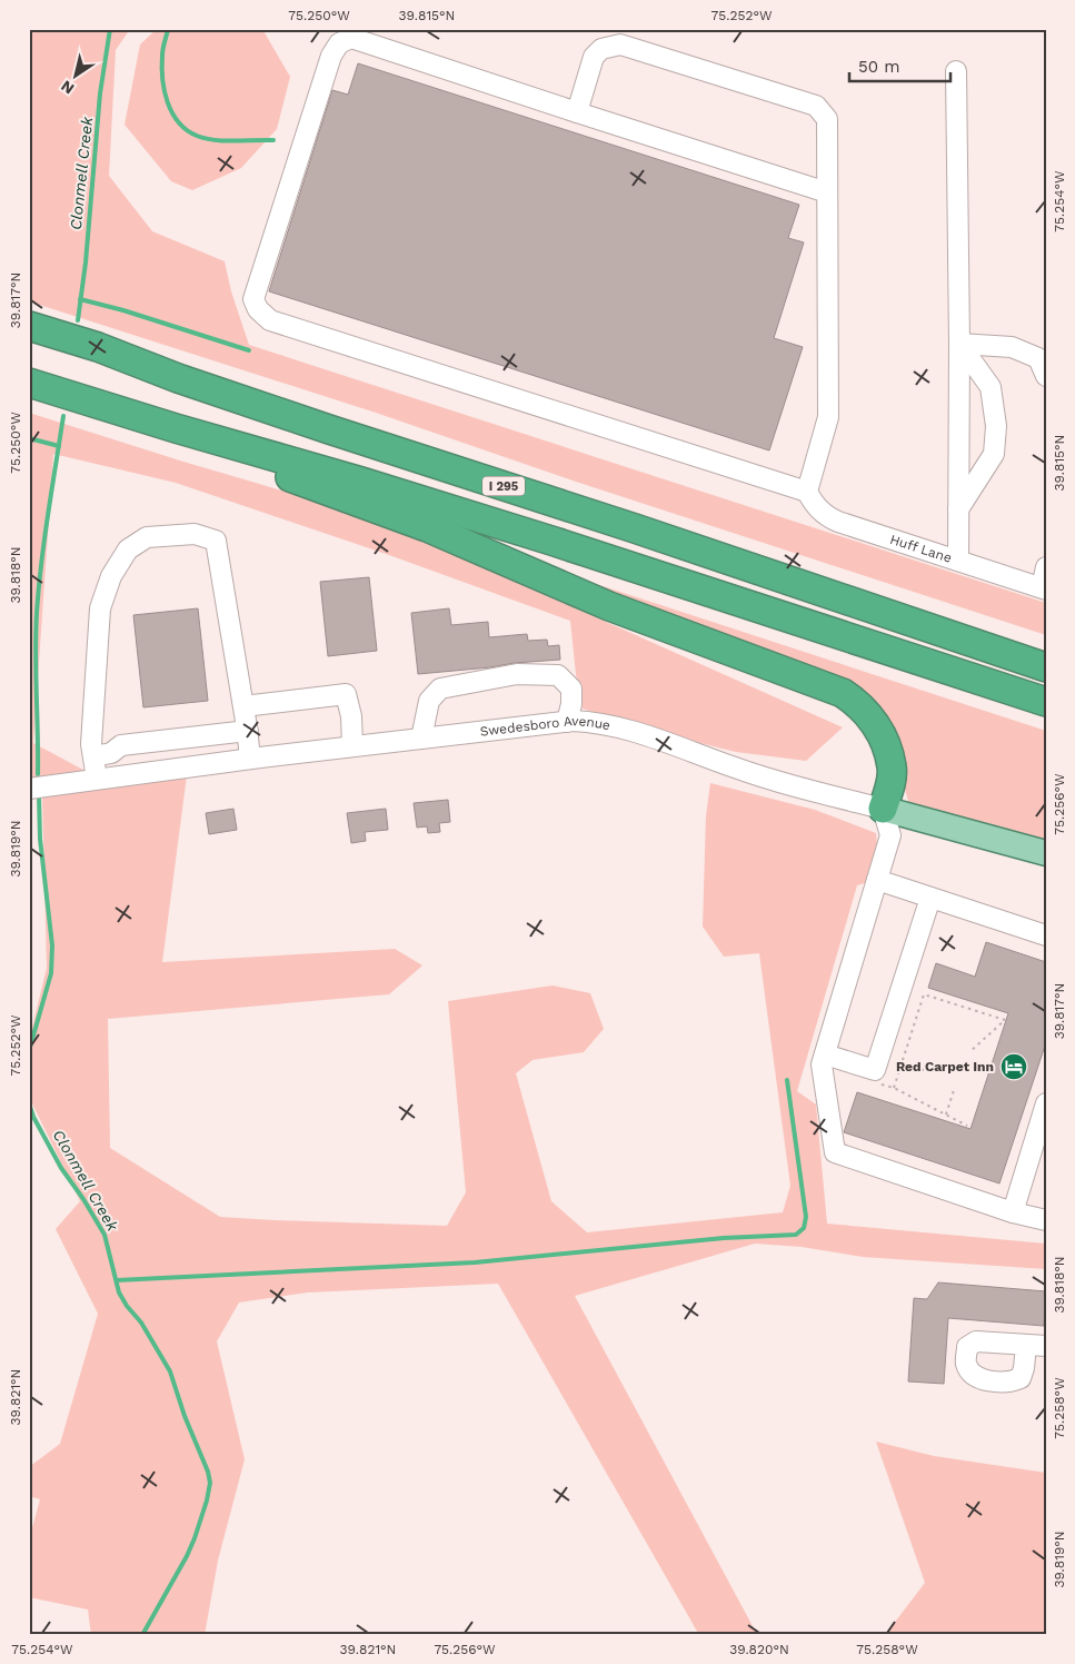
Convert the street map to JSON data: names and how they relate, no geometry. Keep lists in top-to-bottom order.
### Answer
{
  "streets": {
    "highway": ["I 295"],
    "main road": ["Swedesboro Avenue"],
    "street": ["Huff Lane"]
  },
  "water": ["Clonmell Creek"],
  "places": {
    "hotel": ["Red Carpet Inn"]
  },
  "scale_bar": "50 m",
  "north": "bottom left",
  "coordinates": [
    "75.250°W",
    "39.815°N",
    "75.252°W",
    "75.254°W",
    "39.817°N",
    "39.818°N",
    "75.256°W",
    "39.819°N",
    "39.821°N",
    "75.258°W",
    "39.820°N"
  ]
}
